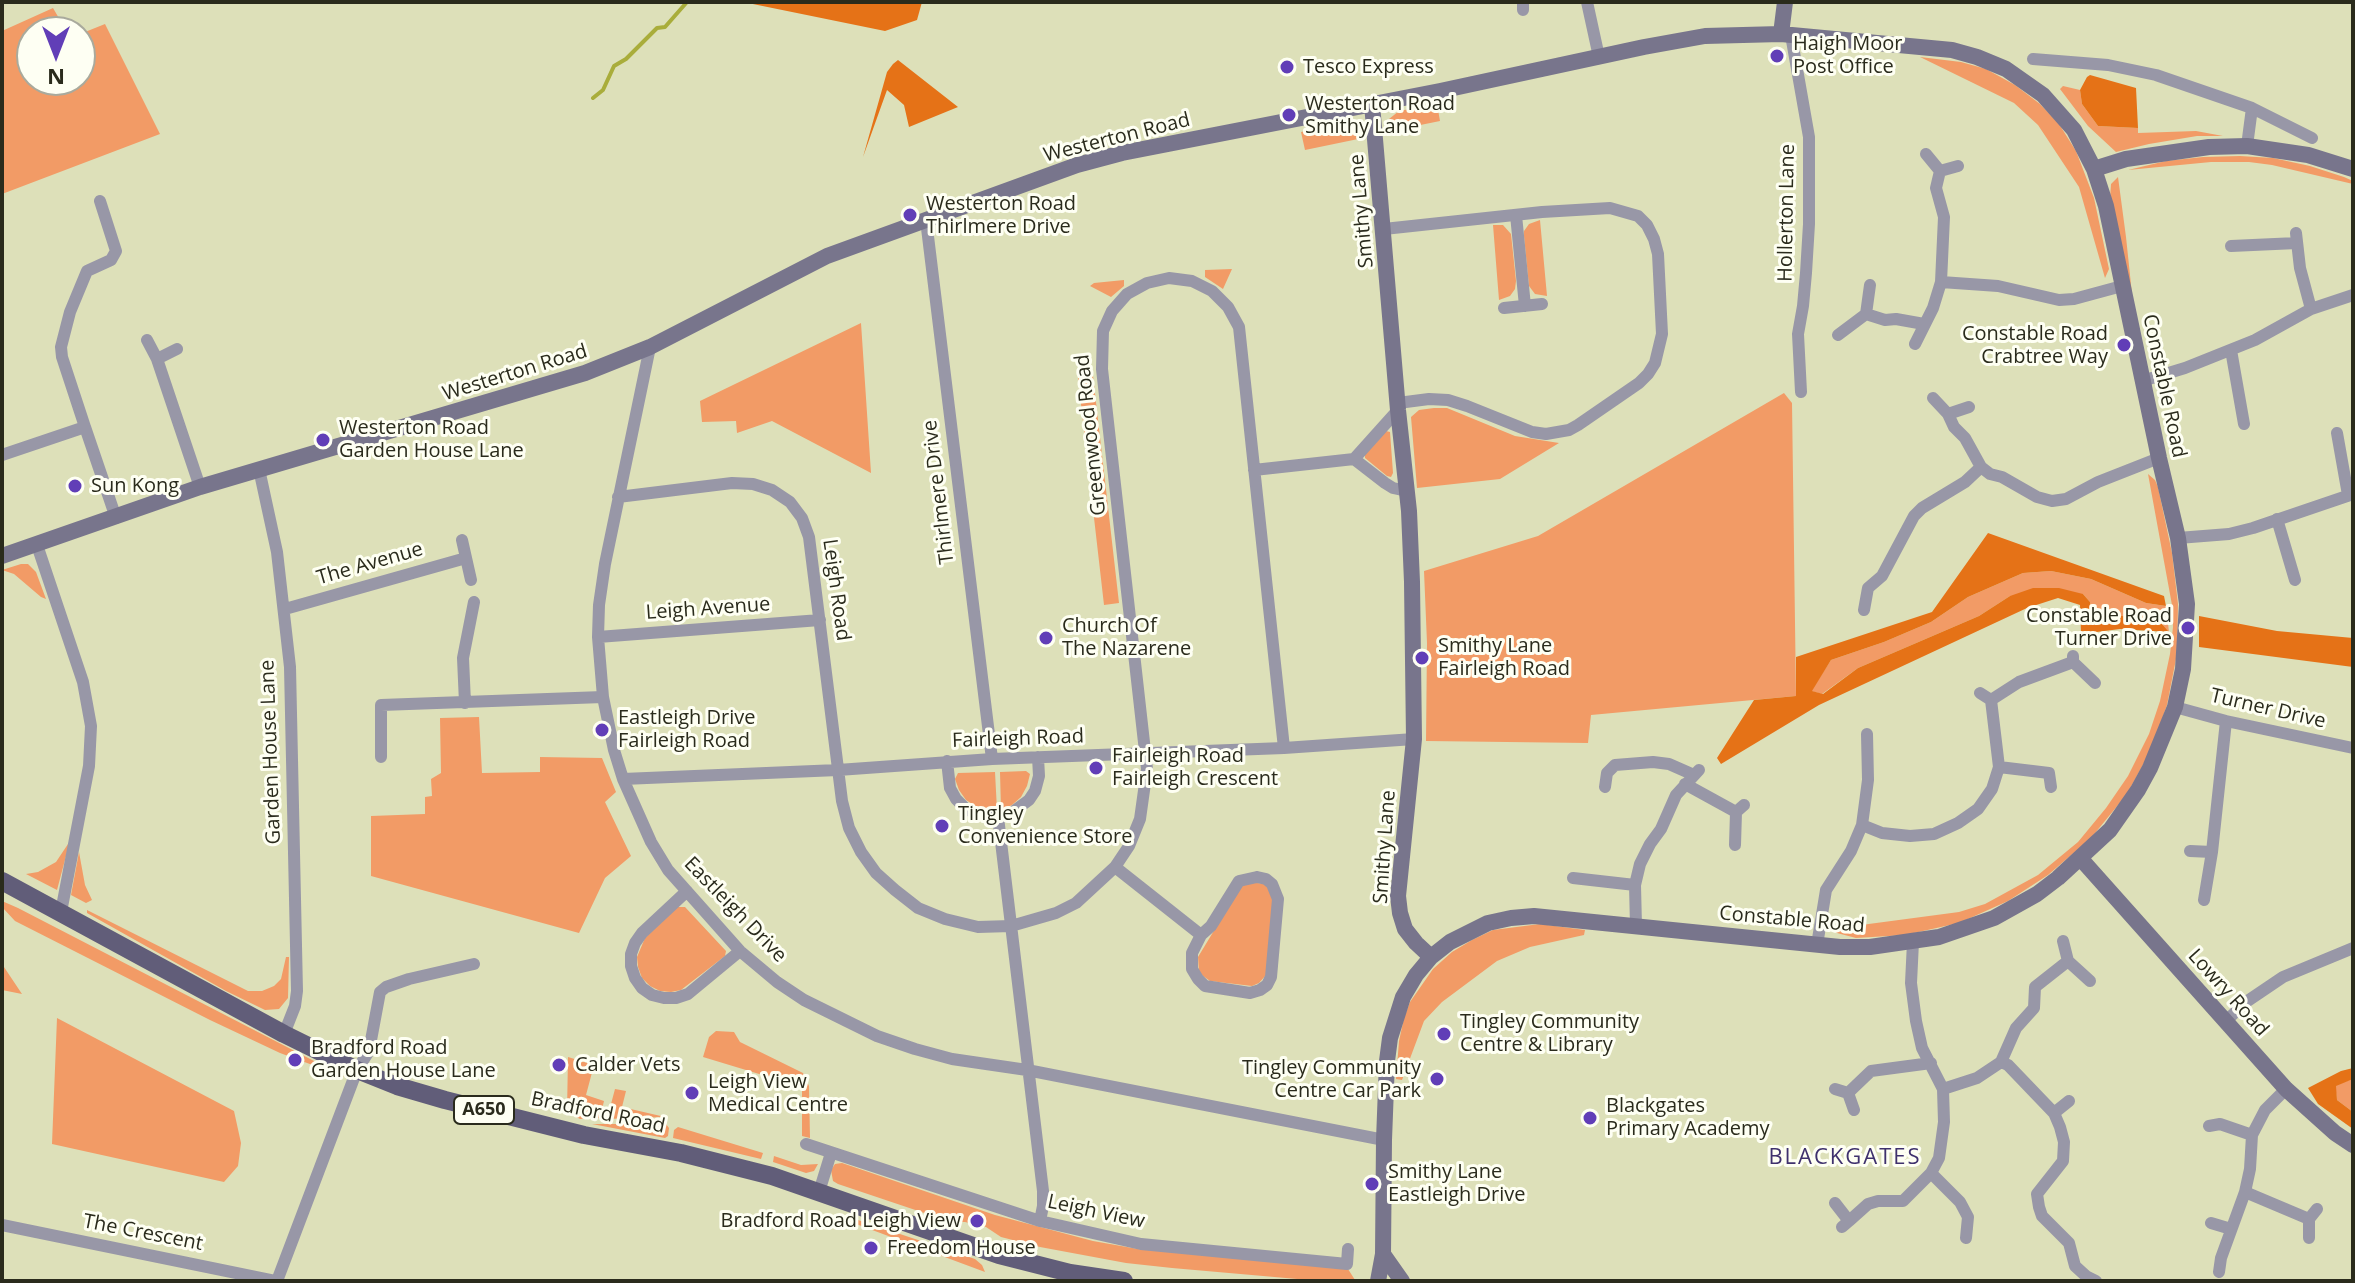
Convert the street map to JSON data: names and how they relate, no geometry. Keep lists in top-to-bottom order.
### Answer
{
  "streets": {
    "main road": ["A650", "Bradford Road"],
    "street": [
      "Westerton Road",
      "Smithy Lane",
      "Hollerton Lane",
      "Constable Road",
      "Greenwood Road",
      "Thirlmere Drive",
      "The Avenue",
      "Leigh Road",
      "Leigh Avenue",
      "Turner Drive",
      "Fairleigh Road",
      "Garden House Lane",
      "Eastleigh Drive",
      "Lowry Road",
      "Leigh View",
      "The Crescent"
    ]
  },
  "crossings": [
    ["Westerton Road", "Smithy Lane"],
    ["Westerton Road", "Hollerton Lane"],
    ["Westerton Road", "Constable Road"],
    ["Westerton Road", "Thirlmere Drive"],
    ["Westerton Road", "Garden House Lane"],
    ["Westerton Road", "Eastleigh Drive"],
    ["Smithy Lane", "Constable Road"],
    ["Smithy Lane", "Fairleigh Road"],
    ["Constable Road", "Turner Drive"],
    ["Constable Road", "Lowry Road"],
    ["Greenwood Road", "Leigh Road"],
    ["Greenwood Road", "Fairleigh Road"],
    ["Thirlmere Drive", "Fairleigh Road"],
    ["The Avenue", "Garden House Lane"],
    ["Leigh Road", "Leigh Avenue"],
    ["Leigh Road", "Fairleigh Road"],
    ["Leigh Road", "Eastleigh Drive"],
    ["Leigh Avenue", "Eastleigh Drive"],
    ["Fairleigh Road", "Eastleigh Drive"],
    ["Garden House Lane", "Bradford Road"],
    ["Bradford Road", "The Crescent"]
  ],
  "districts": ["BLACKGATES"],
  "places": [
    "Haigh Moor Post Office",
    "Tesco Express",
    "Westerton Road Smithy Lane",
    "Westerton Road Thirlmere Drive",
    "Constable Road Crabtree Way",
    "Westerton Road Garden House Lane",
    "Sun Kong",
    "Constable Road Turner Drive",
    "Church Of The Nazarene",
    "Smithy Lane Fairleigh Road",
    "Eastleigh Drive Fairleigh Road",
    "Fairleigh Road Fairleigh Crescent",
    "Tingley Convenience Store",
    "Tingley Community Centre & Library",
    "Bradford Road Garden House Lane",
    "Calder Vets",
    "Tingley Community Centre Car Park",
    "Leigh View Medical Centre",
    "Blackgates Primary Academy",
    "Smithy Lane Eastleigh Drive",
    "Bradford Road Leigh View",
    "Freedom House"
  ],
  "north": "bottom"
}
